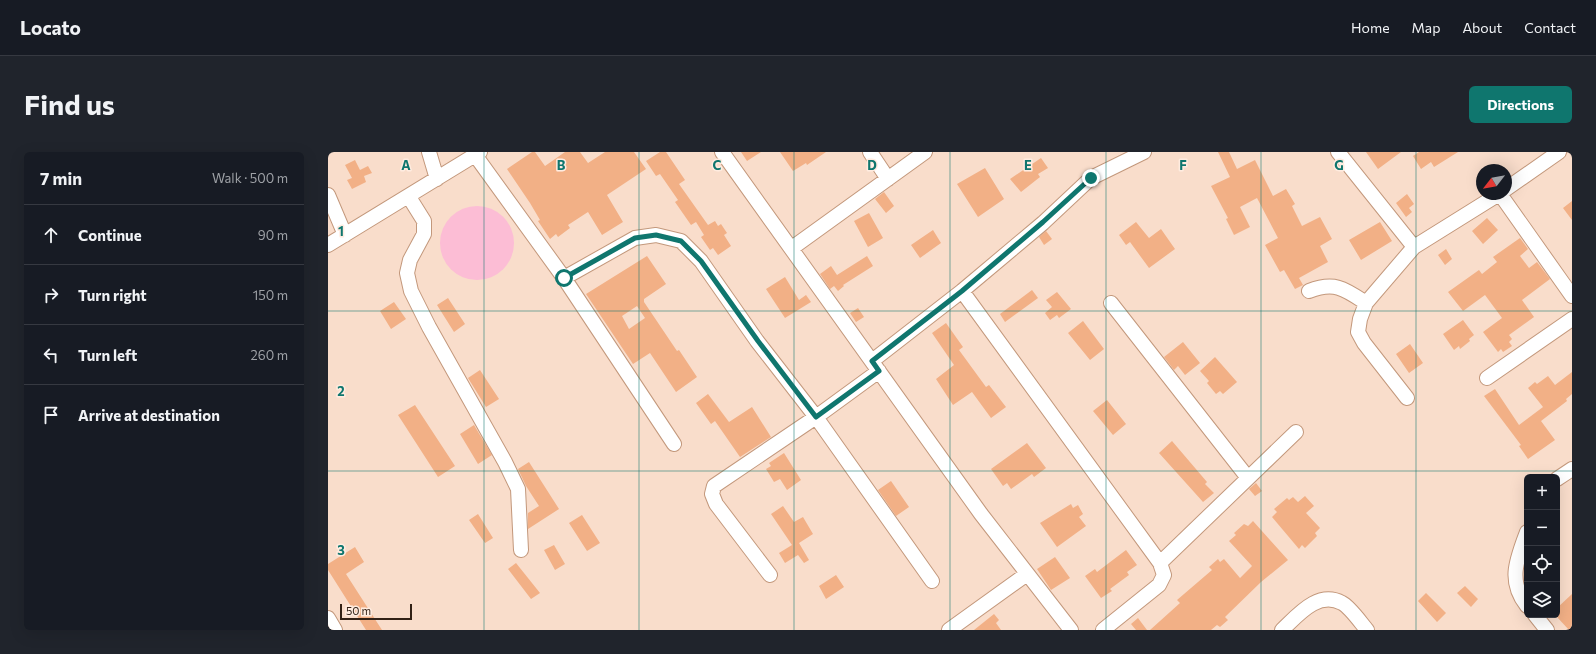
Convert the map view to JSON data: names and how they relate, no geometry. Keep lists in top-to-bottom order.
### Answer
{
  "scale_bar": "50 m",
  "north": "bottom left",
  "page": {
    "header": "Locato",
    "nav": [
      "Home",
      "Map",
      "About",
      "Contact"
    ],
    "buttons": "Directions",
    "title": "Find us",
    "heading": ["7 min", "Walk · 500 m"],
    "list": [
      ["Continue", "90 m"],
      ["Turn right", "150 m"],
      ["Turn left", "260 m"],
      "Arrive at destination"
    ],
    "map_buttons": ["+", "−"],
    "scale": "50 m"
  },
  "grid": {
    "columns": [
      "A",
      "B",
      "C",
      "D",
      "E",
      "F",
      "G"
    ],
    "rows": ["1", "2", "3"]
  }
}
